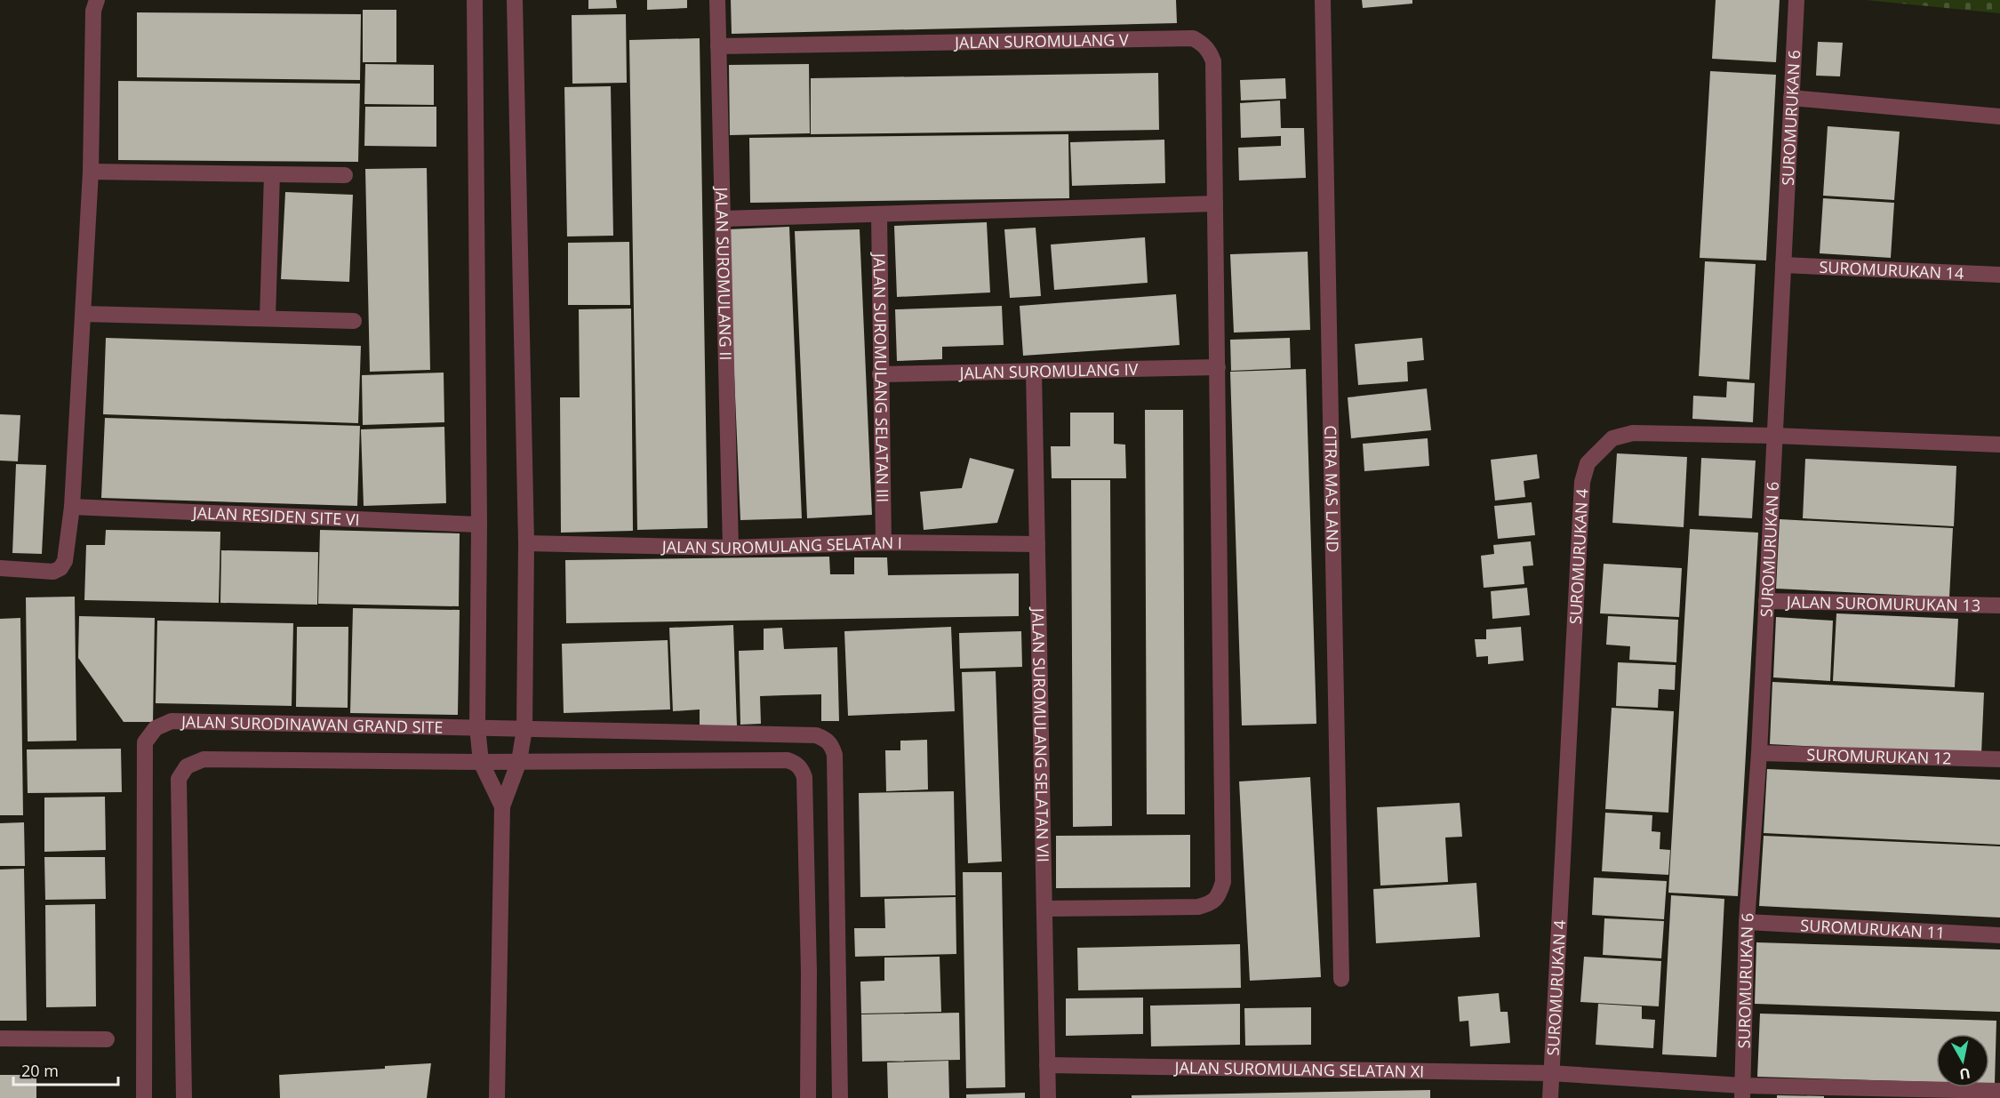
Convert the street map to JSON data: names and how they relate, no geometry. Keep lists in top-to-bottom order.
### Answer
{
  "streets": {
    "street": [
      "JALAN SUROMULANG V",
      "SUROMURUKAN 6",
      "SUROMURUKAN 14",
      "JALAN SUROMULANG II",
      "JALAN SUROMULANG IV",
      "JALAN SUROMULANG SELATAN III",
      "CITRA MAS LAND",
      "JALAN RESIDEN SITE VI",
      "JALAN SUROMULANG SELATAN I",
      "SUROMURUKAN 4",
      "JALAN SUROMURUKAN 13",
      "JALAN SURODINAWAN GRAND SITE",
      "JALAN SUROMULANG SELATAN VII",
      "SUROMURUKAN 12",
      "SUROMURUKAN 11",
      "JALAN SUROMULANG SELATAN XI"
    ]
  },
  "crossings": [
    ["JALAN SUROMULANG V", "JALAN SUROMULANG II"],
    ["JALAN SUROMULANG V", "JALAN SUROMULANG IV"],
    ["JALAN SUROMULANG V", "JALAN SUROMULANG SELATAN VII"],
    ["SUROMURUKAN 6", "SUROMURUKAN 14"],
    ["SUROMURUKAN 6", "SUROMURUKAN 4"],
    ["SUROMURUKAN 6", "JALAN SUROMURUKAN 13"],
    ["SUROMURUKAN 6", "SUROMURUKAN 12"],
    ["SUROMURUKAN 6", "SUROMURUKAN 11"],
    ["SUROMURUKAN 6", "JALAN SUROMULANG SELATAN XI"],
    ["JALAN SUROMULANG II", "JALAN SUROMULANG SELATAN I"],
    ["JALAN SUROMULANG IV", "JALAN SUROMULANG SELATAN III"],
    ["JALAN SUROMULANG IV", "JALAN SUROMULANG SELATAN VII"],
    ["JALAN SUROMULANG SELATAN III", "JALAN SUROMULANG SELATAN I"],
    ["JALAN SUROMULANG SELATAN I", "JALAN SUROMULANG SELATAN VII"],
    ["SUROMURUKAN 4", "JALAN SUROMULANG SELATAN XI"],
    ["JALAN SUROMULANG SELATAN VII", "JALAN SUROMULANG SELATAN XI"]
  ],
  "scale_bar": "20 m",
  "north": "bottom"
}
